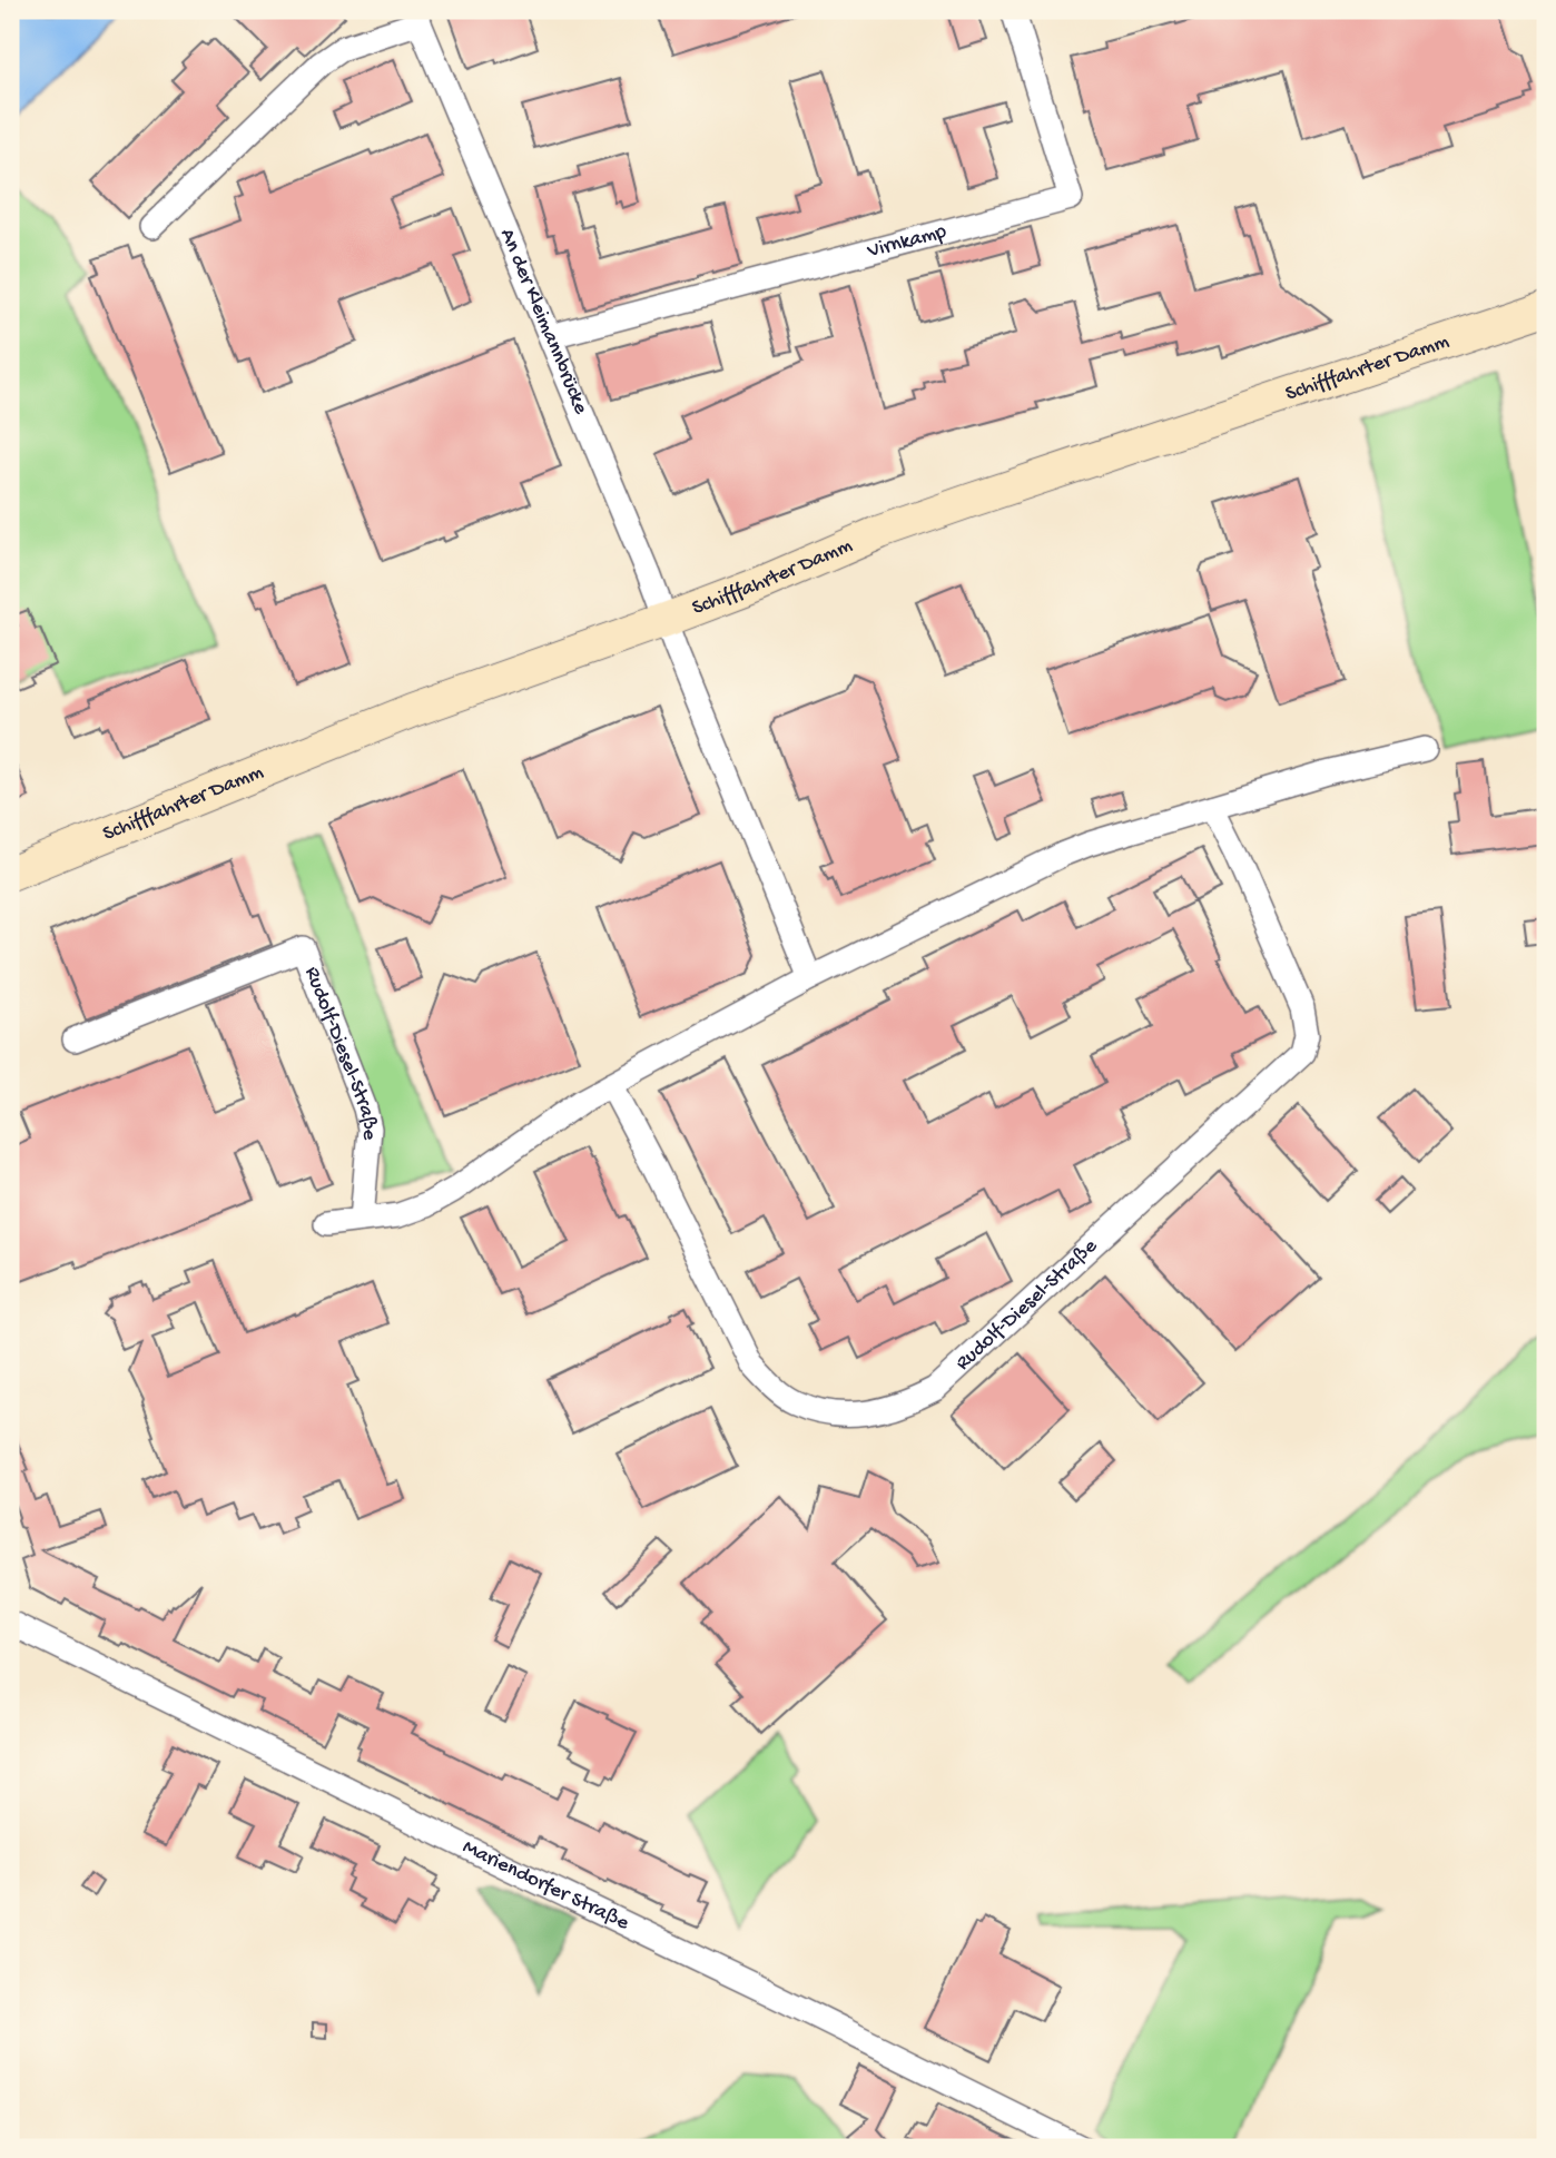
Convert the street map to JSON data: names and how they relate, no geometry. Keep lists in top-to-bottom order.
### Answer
{
  "streets": {
    "main road": ["Schifffahrter Damm"],
    "street": [
      "Virnkamp",
      "An der Kleimannbrücke",
      "Rudolf-Diesel-Straße",
      "Mariendorfer Straße"
    ]
  },
  "crossings": [
    ["Virnkamp", "An der Kleimannbrücke"],
    ["An der Kleimannbrücke", "Schifffahrter Damm"]
  ]
}
